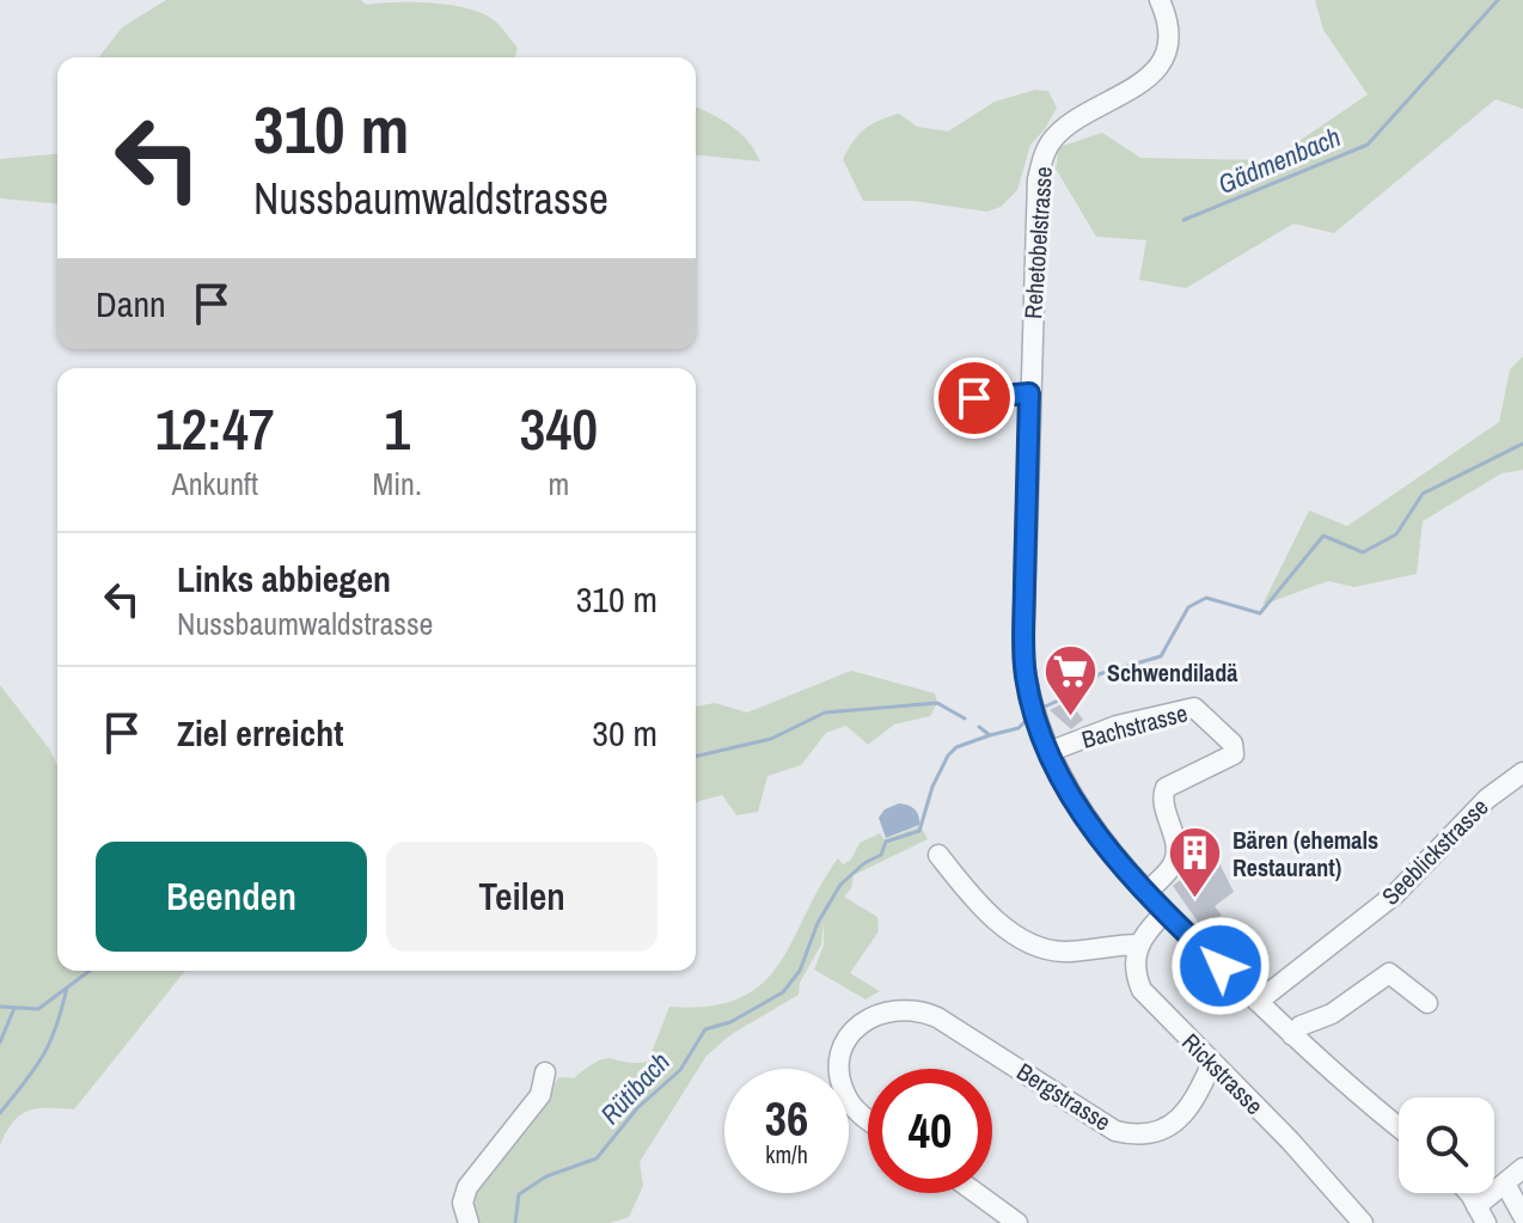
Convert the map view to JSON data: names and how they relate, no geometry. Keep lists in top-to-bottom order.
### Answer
{
  "streets": {
    "street": [
      "Rehetobelstrasse",
      "Bachstrasse",
      "Seeblickstrasse",
      "Rickstrasse",
      "Bergstrasse"
    ]
  },
  "crossings": [
    ["Rehetobelstrasse", "Bachstrasse"],
    ["Rehetobelstrasse", "Seeblickstrasse"],
    ["Rickstrasse", "Bergstrasse"]
  ],
  "water": ["Gädmenbach", "Rütibach"],
  "places": {
    "supermarket": ["Schwendiladä"],
    "building": ["Bären (ehemals Restaurant)"]
  },
  "page": {
    "turn": ["310 m", "Nussbaumwaldstrasse"],
    "then": "Dann",
    "eta": [
      "12:47",
      "Ankunft",
      "1",
      "Min.",
      "340",
      "m"
    ],
    "list": [
      {
        "name": "Links abbiegen",
        "note": "Nussbaumwaldstrasse",
        "value": "310 m"
      },
      {
        "name": "Ziel erreicht",
        "value": "30 m"
      }
    ],
    "buttons": ["Beenden", "Teilen"],
    "speed": "36 km/h",
    "limit": "40"
  }
}
